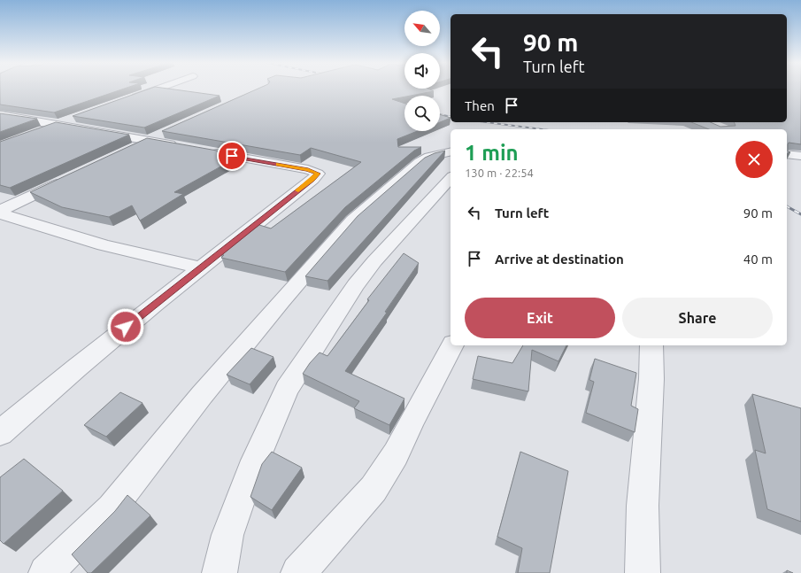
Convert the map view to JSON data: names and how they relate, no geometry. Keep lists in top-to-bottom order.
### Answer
{
  "north": "top left",
  "page": {
    "turn": ["90 m", "Turn left"],
    "then": "Then",
    "heading": ["1 min", "130 m · 22:54"],
    "list": [
      {
        "name": "Turn left",
        "value": "90 m"
      },
      {
        "name": "Arrive at destination",
        "value": "40 m"
      }
    ],
    "buttons": ["Exit", "Share"]
  }
}
